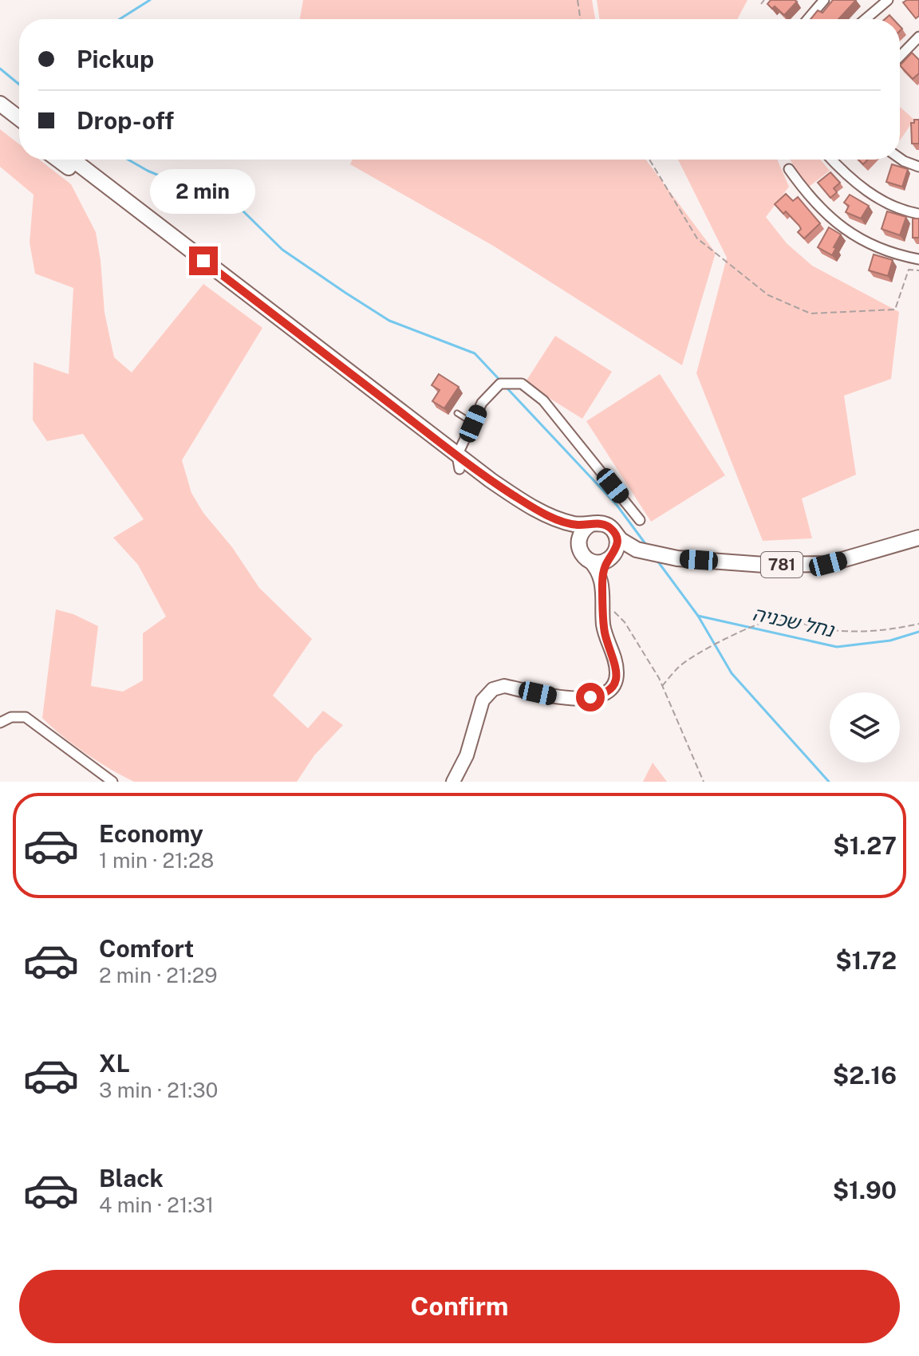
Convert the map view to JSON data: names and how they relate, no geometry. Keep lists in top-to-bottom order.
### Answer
{
  "streets": {
    "main road": ["781"]
  },
  "water": ["נחל שכניה"],
  "page": {
    "banner": ["Pickup", "Drop-off"],
    "bubble": "2 min",
    "list": [
      {
        "name": "Economy",
        "note": "1 min · 21:28",
        "value": "$1.27"
      },
      {
        "name": "Comfort",
        "note": "2 min · 21:29",
        "value": "$1.72"
      },
      {
        "name": "XL",
        "note": "3 min · 21:30",
        "value": "$2.16"
      },
      {
        "name": "Black",
        "note": "4 min · 21:31",
        "value": "$1.90"
      }
    ],
    "buttons": "Confirm"
  }
}
